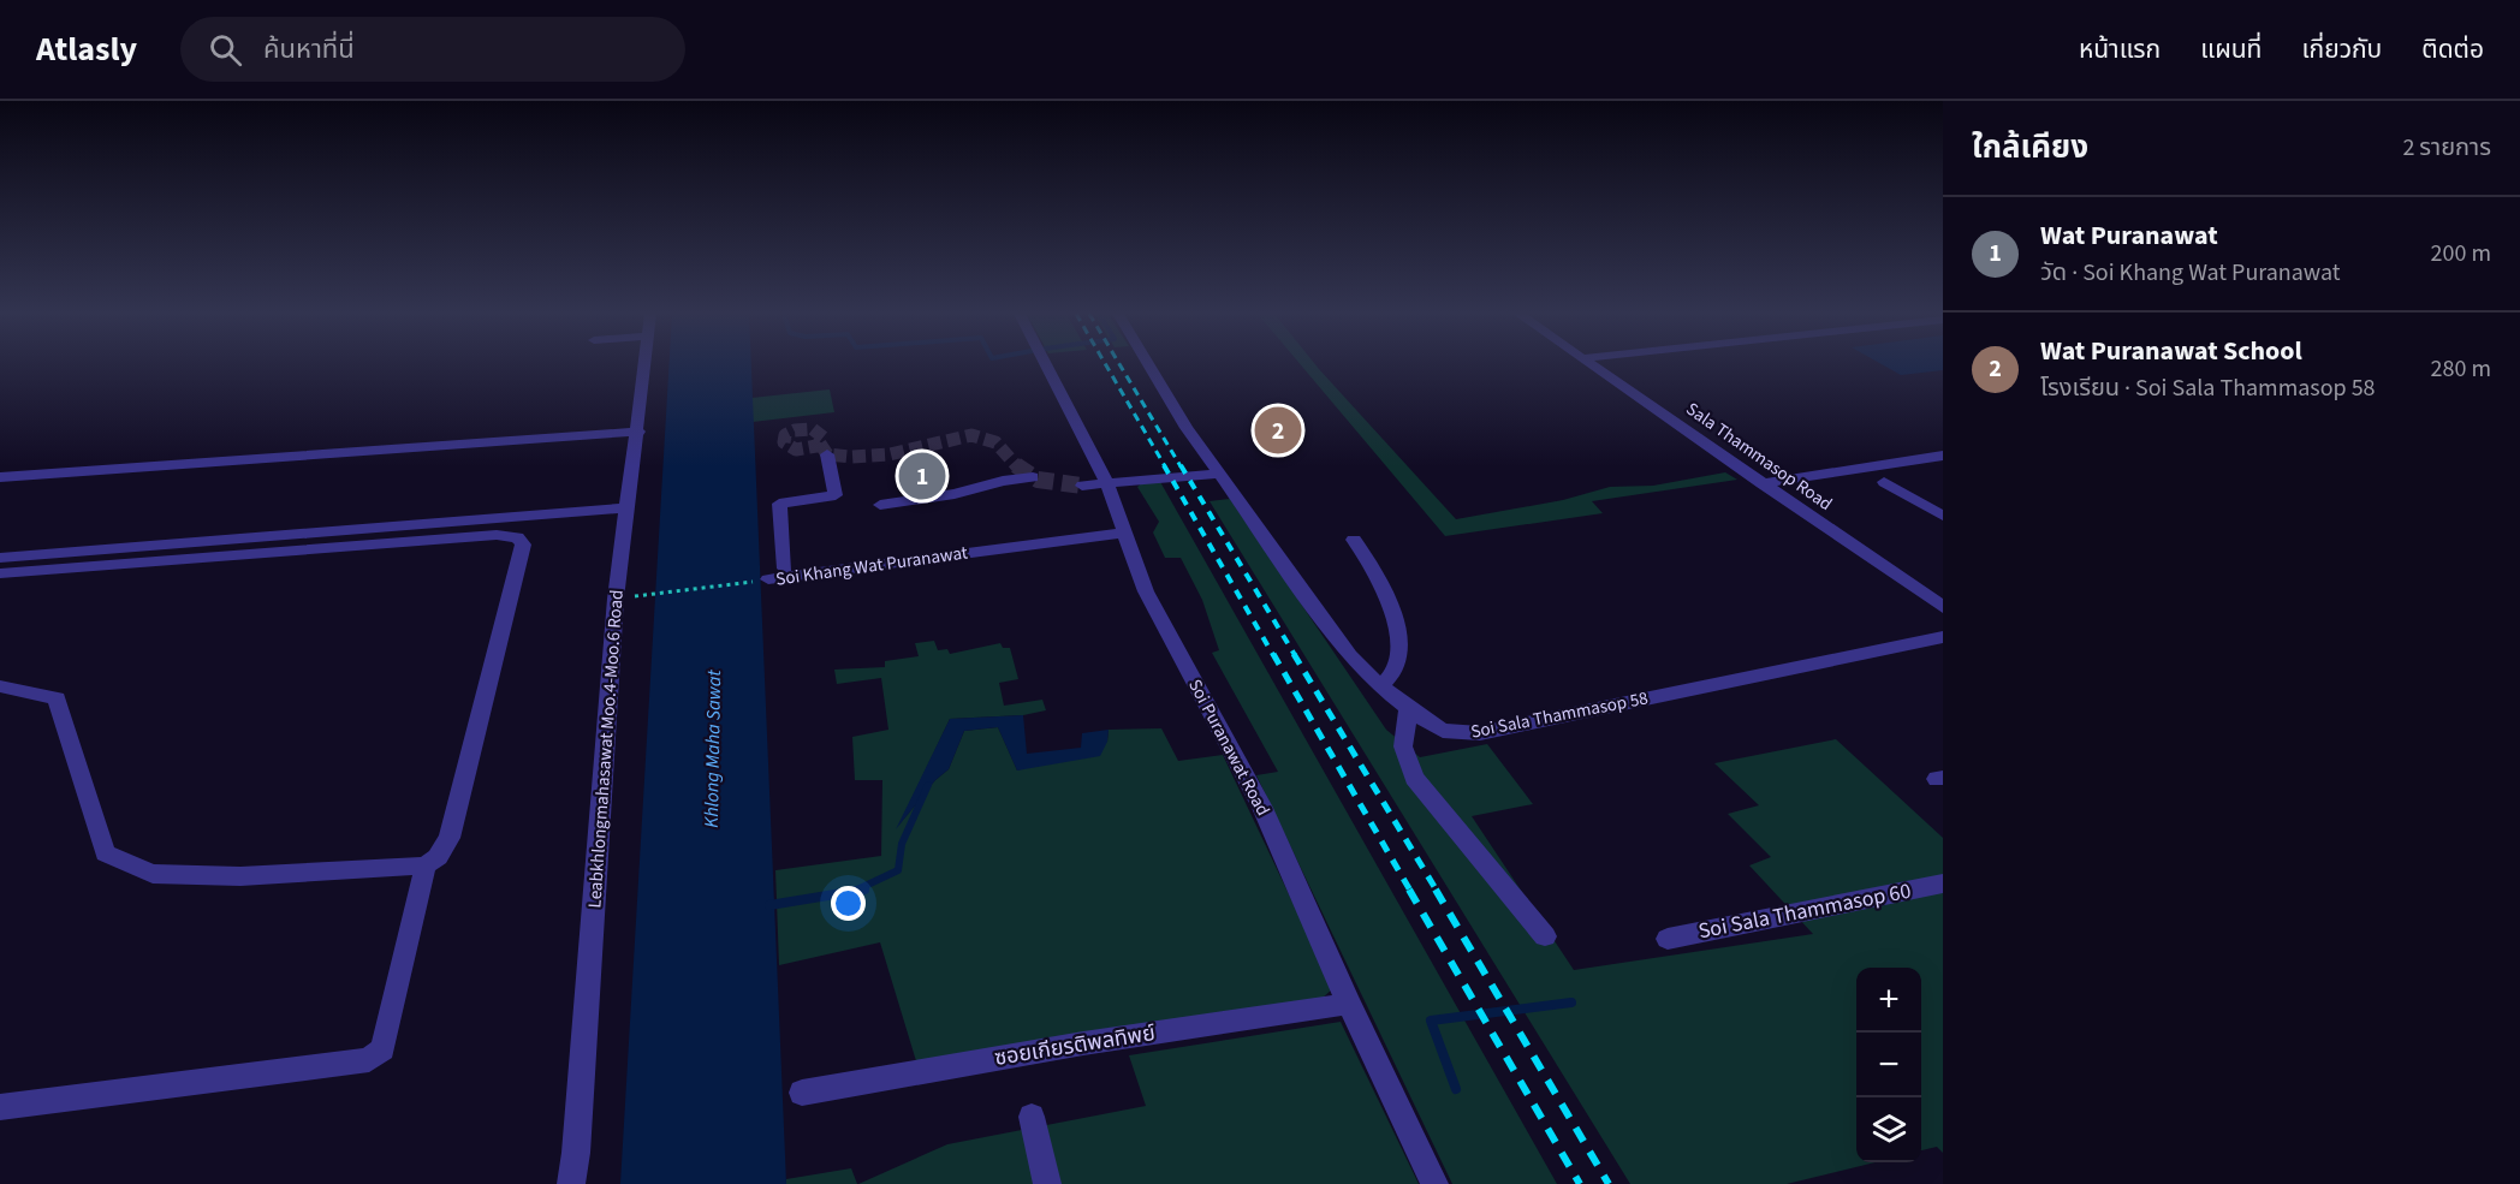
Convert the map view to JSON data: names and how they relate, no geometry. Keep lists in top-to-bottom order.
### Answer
{
  "streets": {
    "street": [
      "Sala Thammasop Road",
      "Soi Khang Wat Puranawat",
      "Soi Sala Thammasop 58",
      "Soi Puranawat Road",
      "Leabkhlongmahasawat Moo.4-Moo.6 Road",
      "Soi Sala Thammasop 60",
      "ซอยเกียรติพลทิพย์"
    ]
  },
  "crossings": [
    ["Soi Khang Wat Puranawat", "Soi Puranawat Road"],
    ["Soi Khang Wat Puranawat", "Leabkhlongmahasawat Moo.4-Moo.6 Road"],
    ["Soi Puranawat Road", "ซอยเกียรติพลทิพย์"]
  ],
  "water": ["Khlong Maha Sawat"],
  "page": {
    "header": "Atlasly",
    "search": "ค้นหาที่นี่",
    "nav": [
      "หน้าแรก",
      "แผนที่",
      "เกี่ยวกับ",
      "ติดต่อ"
    ],
    "heading": ["ใกล้เคียง", "2 รายการ"],
    "list": [
      {
        "mark": "1",
        "name": "Wat Puranawat",
        "note": "วัด · Soi Khang Wat Puranawat",
        "value": "200 m"
      },
      {
        "mark": "2",
        "name": "Wat Puranawat School",
        "note": "โรงเรียน · Soi Sala Thammasop 58",
        "value": "280 m"
      }
    ],
    "pins": ["2", "1"],
    "map_buttons": ["+", "−"]
  }
}
